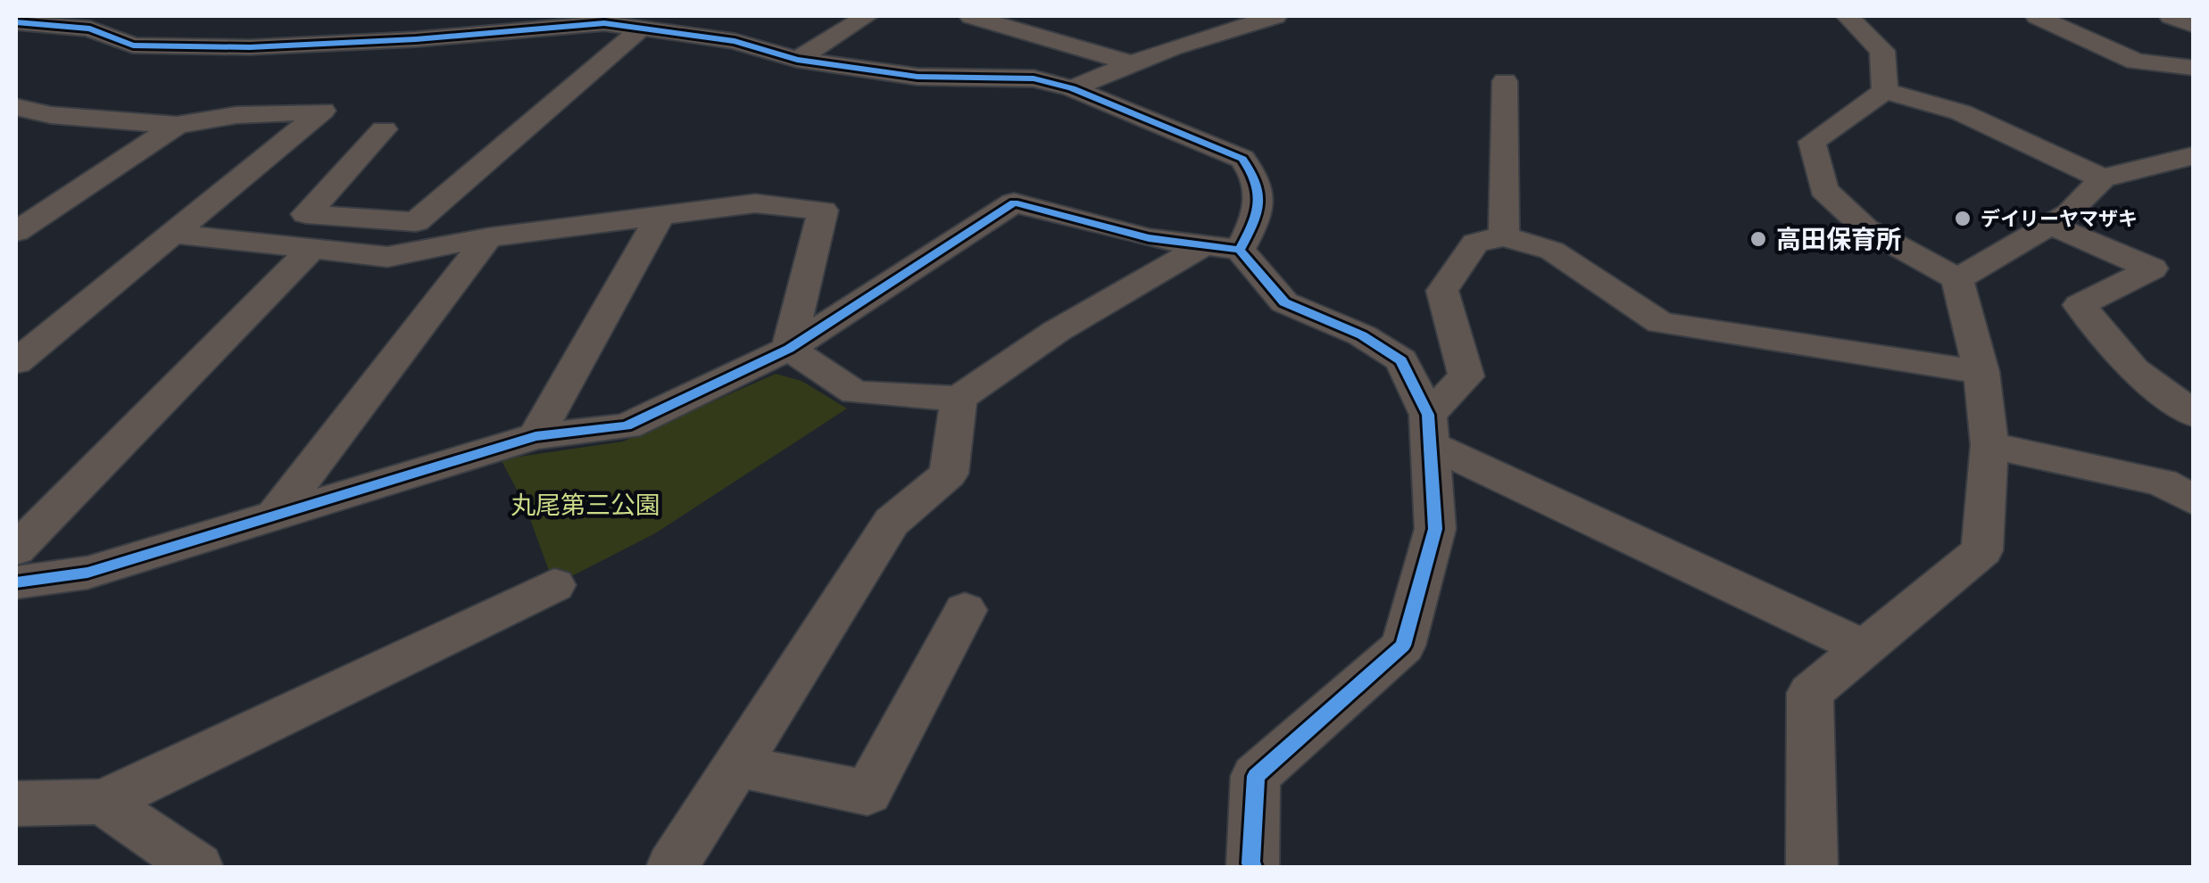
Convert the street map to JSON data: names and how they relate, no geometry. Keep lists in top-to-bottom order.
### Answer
{
  "parks": ["丸尾第三公園"],
  "places": ["デイリーヤマザキ", "高田保育所"]
}
